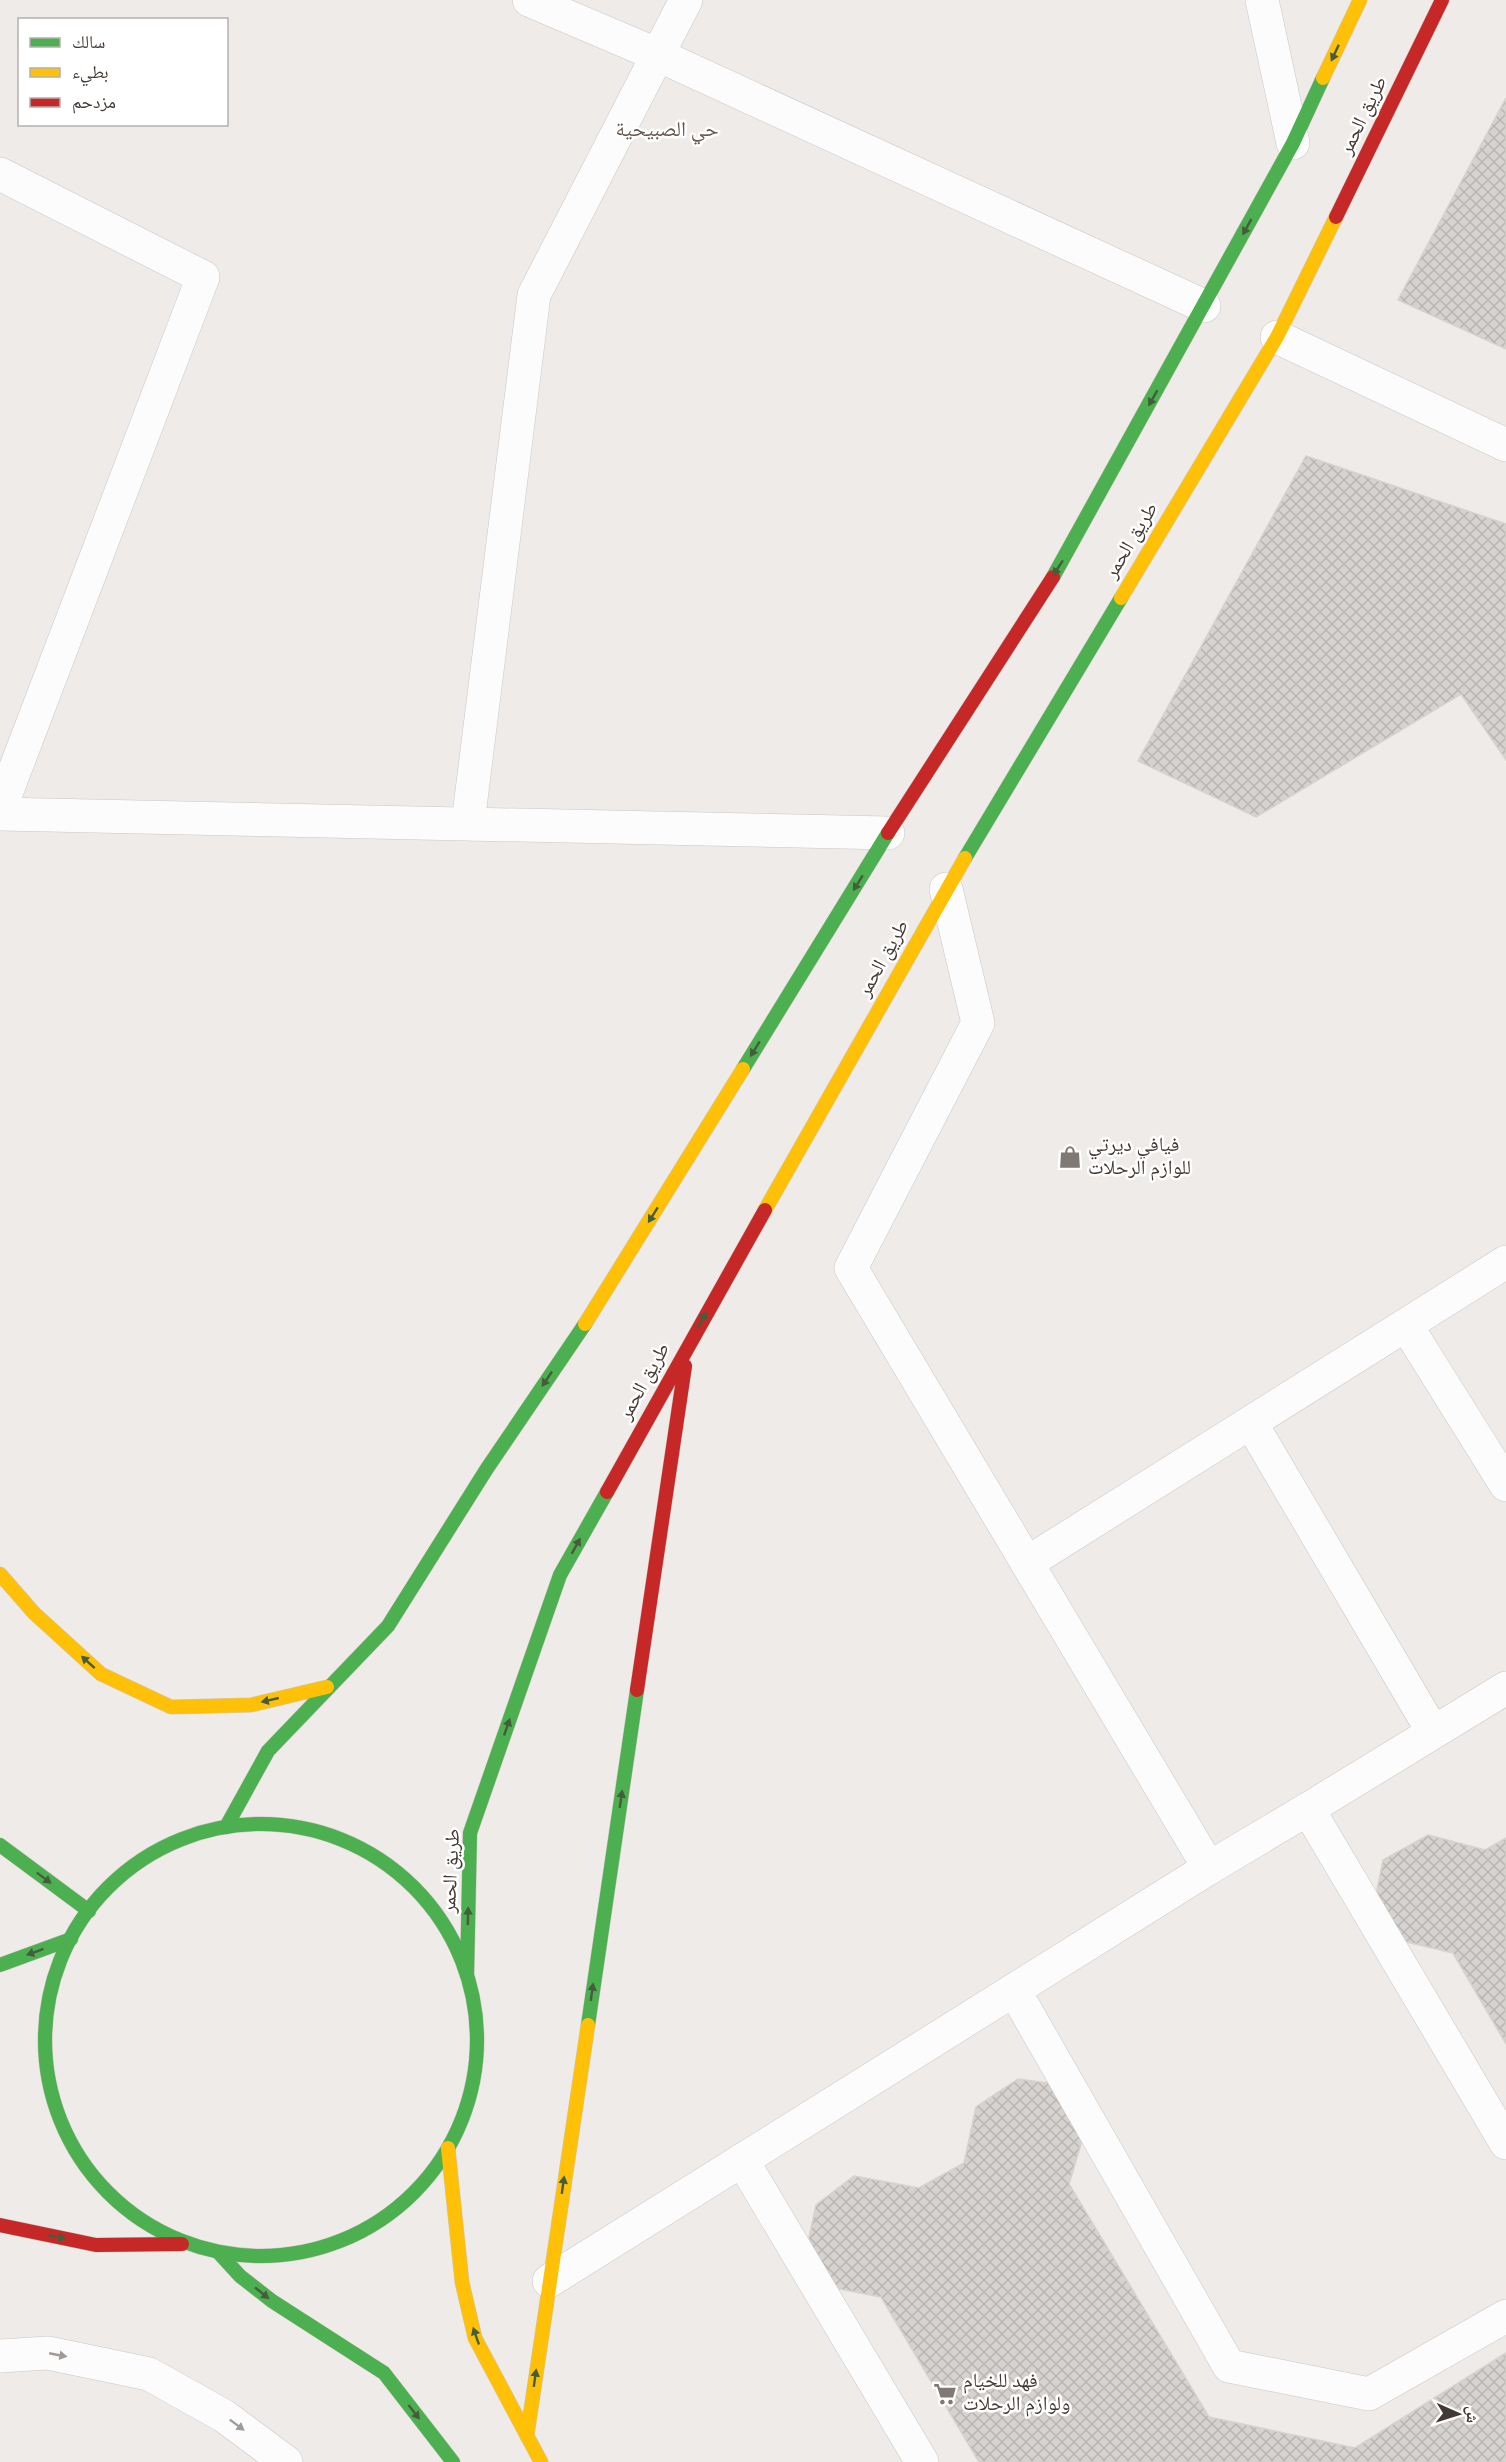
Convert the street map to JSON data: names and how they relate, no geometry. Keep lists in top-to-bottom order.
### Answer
{
  "streets": {
    "street": ["طريق الحمر"]
  },
  "districts": ["حي الصبيحية"],
  "places": {
    "shop": ["فيافي ديرتي للوازم الرحلات"],
    "supermarket": ["فهد للخيام ولوازم الرحلات"]
  },
  "legend": ["سالك", "بطيء", "مزدحم"],
  "north": "right"
}
